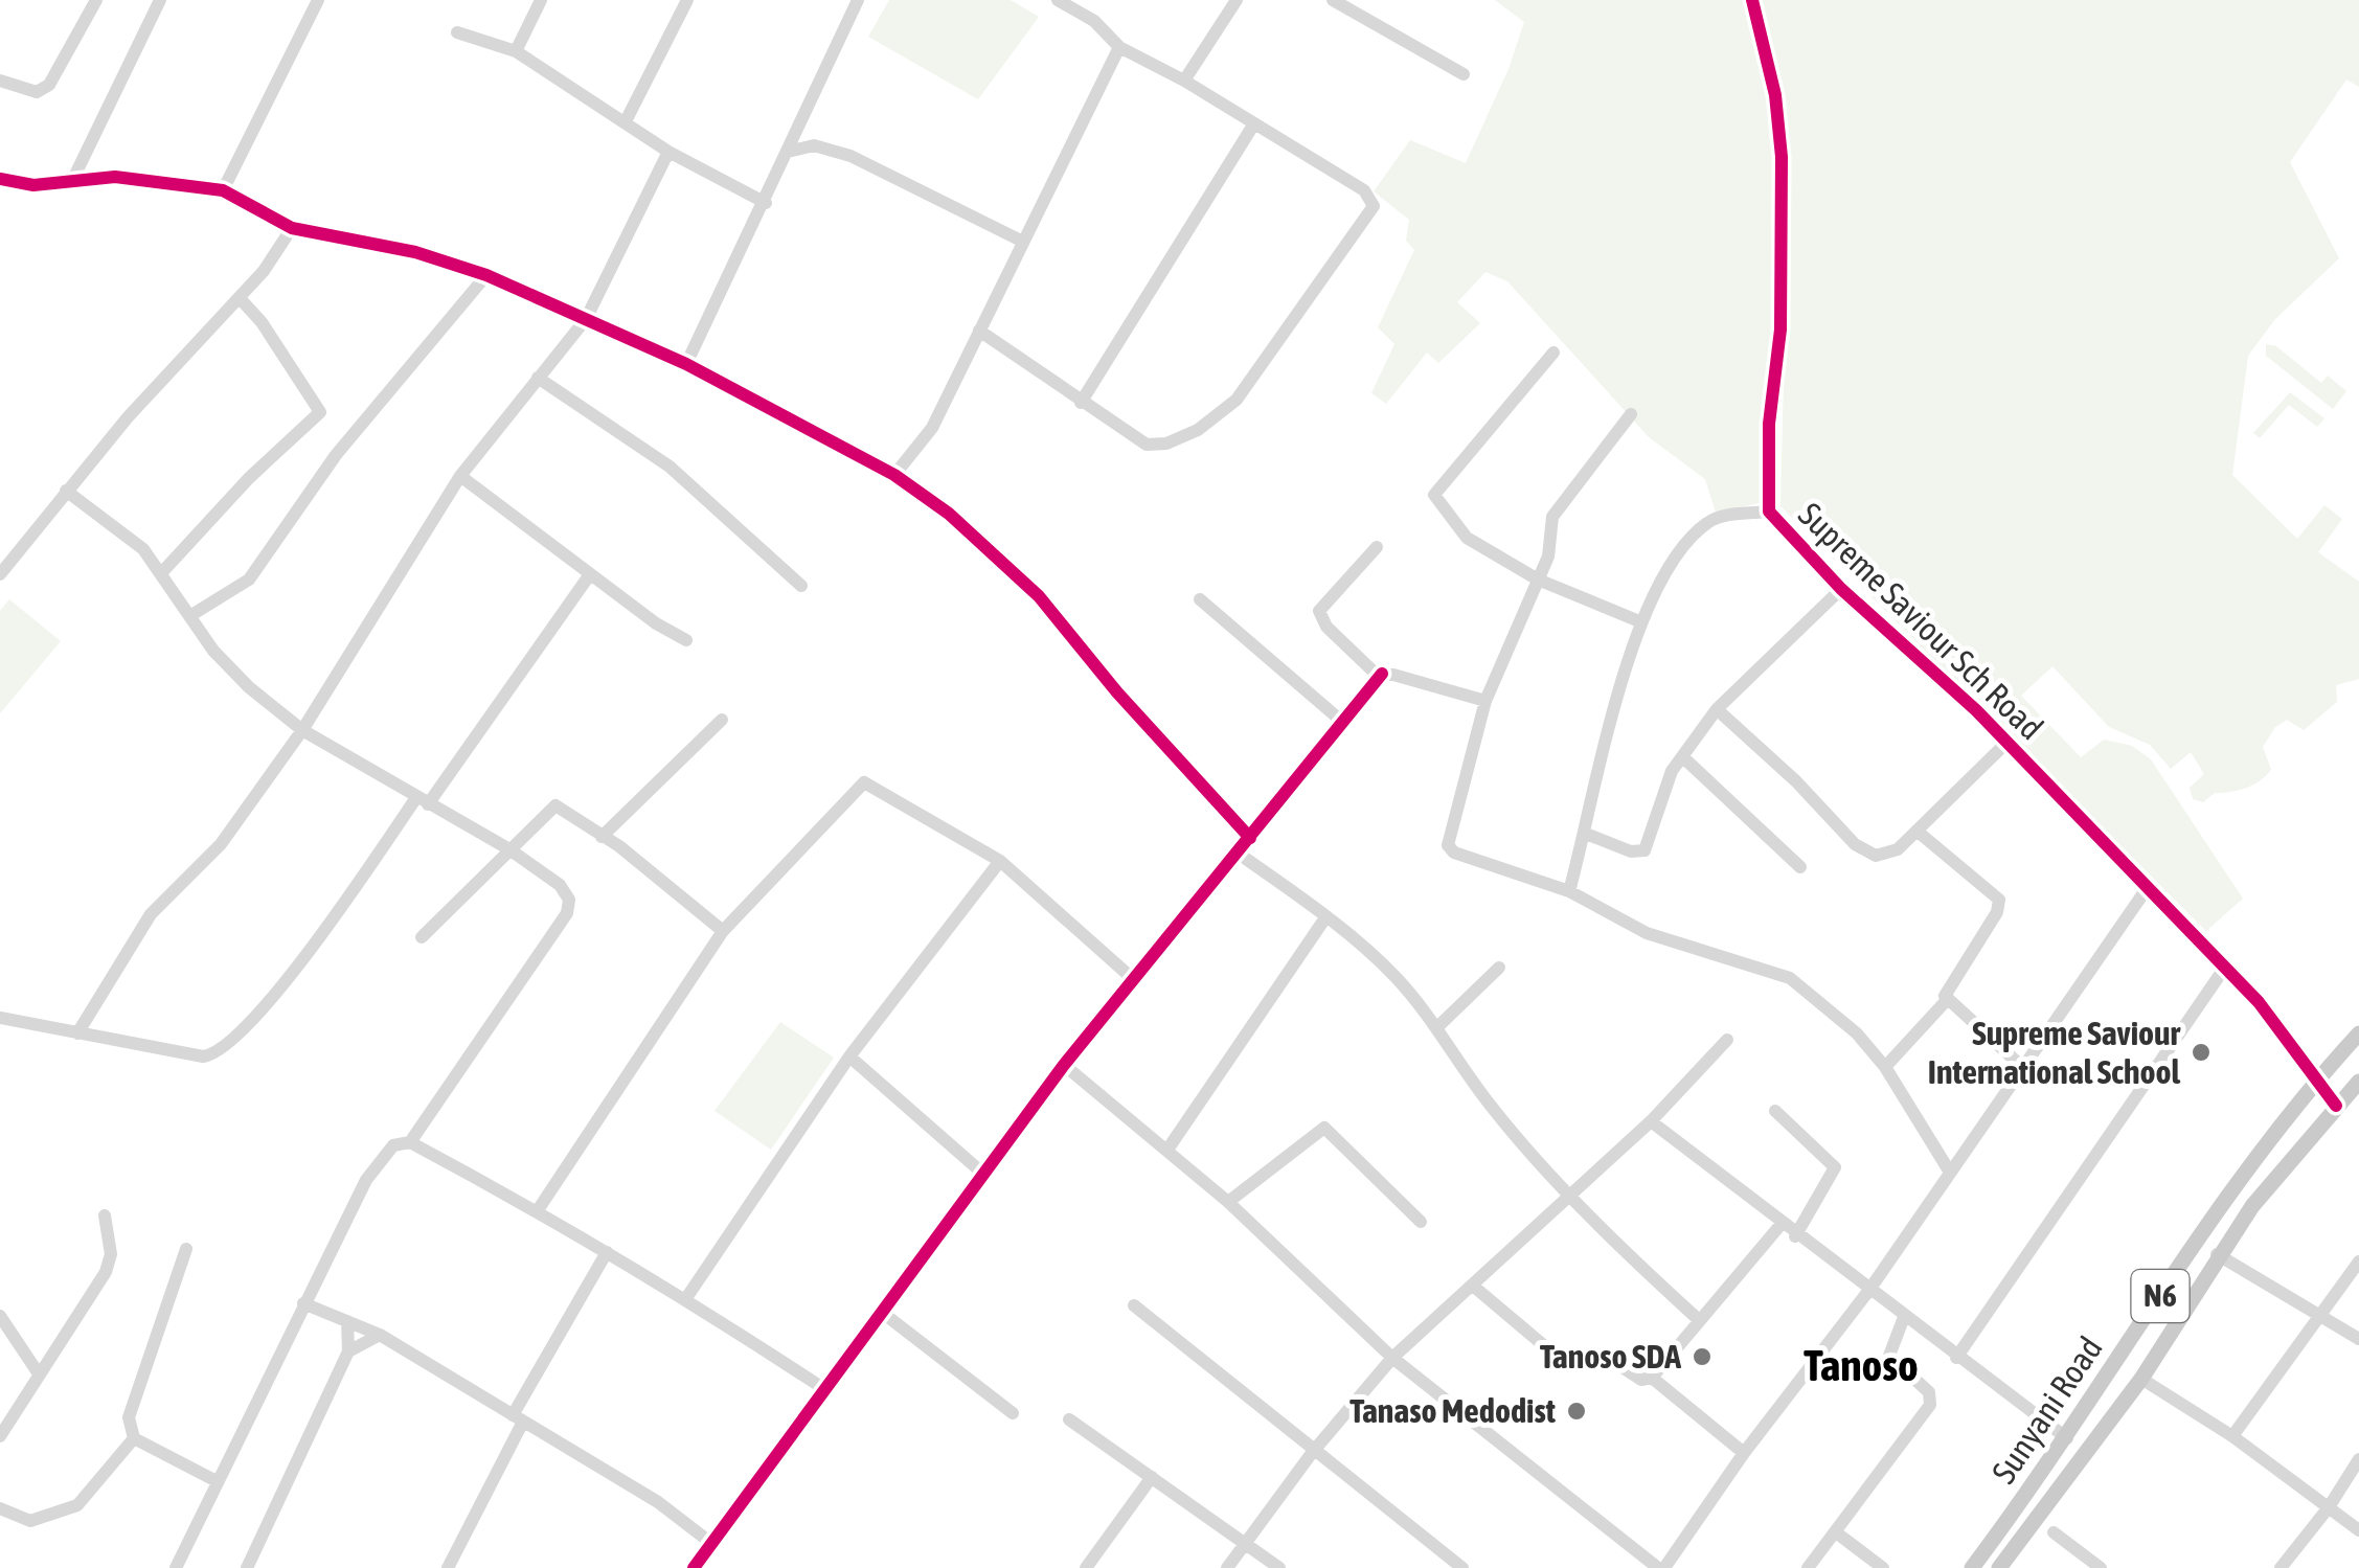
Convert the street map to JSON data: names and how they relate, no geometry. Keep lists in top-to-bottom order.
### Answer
{
  "streets": {
    "main road": ["N6", "Sunyani Road"],
    "street": ["Supreme Saviour Sch Road"]
  },
  "crossings": [
    ["Supreme Saviour Sch Road", "Sunyani Road"]
  ],
  "districts": ["Tanoso"],
  "places": ["Supreme Saviour International School", "Tanoso SDA", "Tanaso Medodist"]
}
